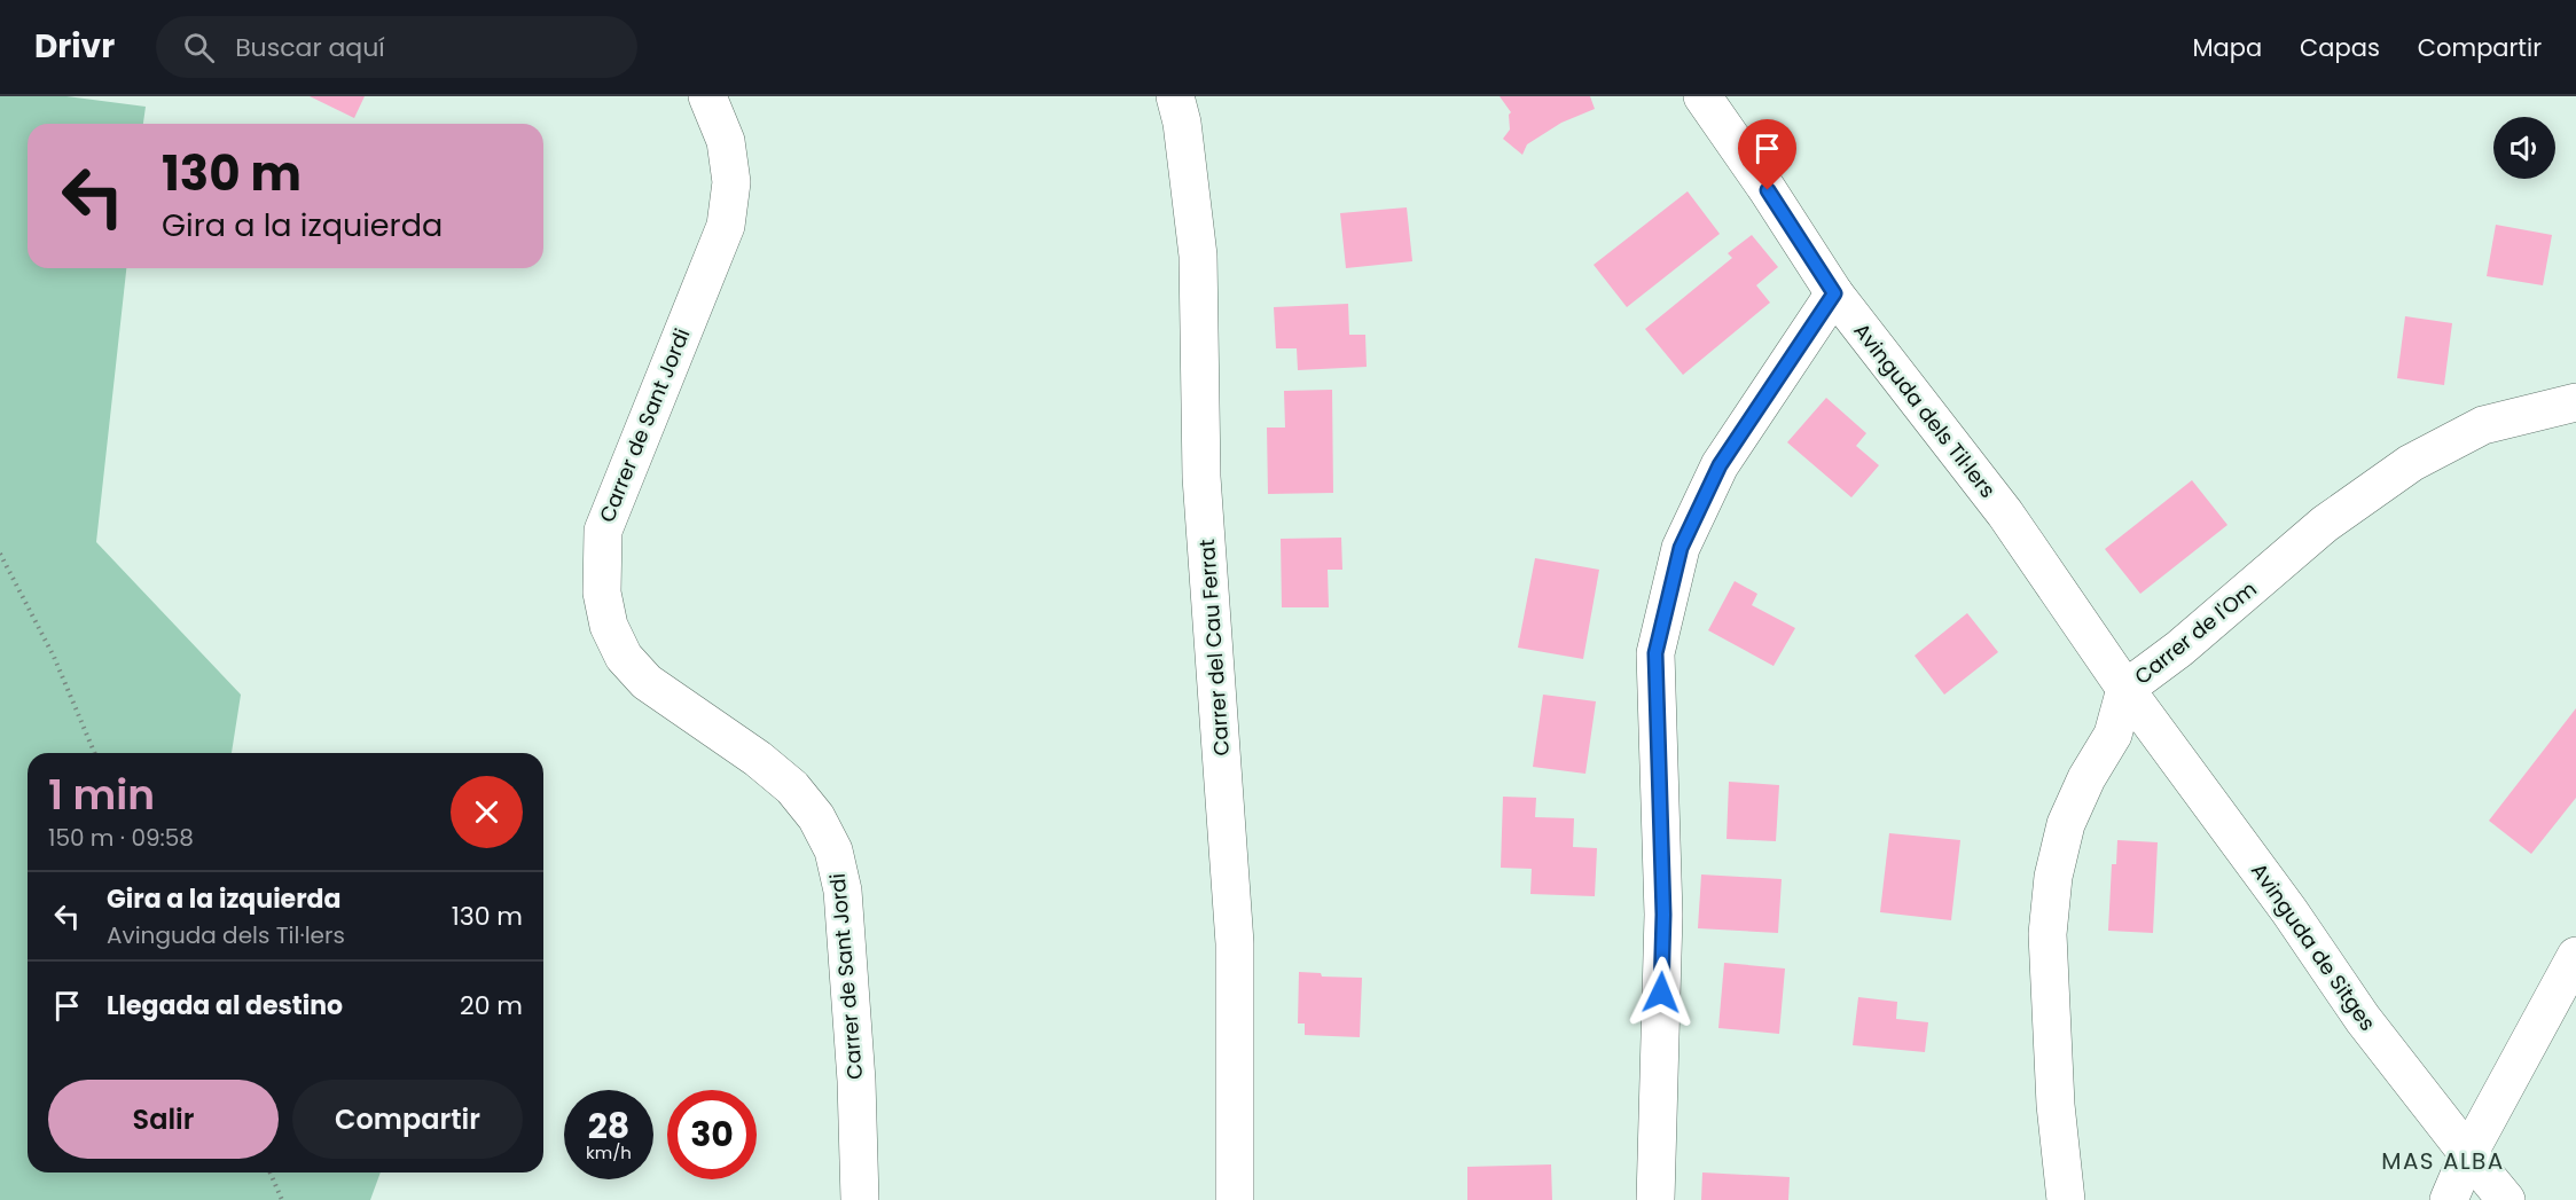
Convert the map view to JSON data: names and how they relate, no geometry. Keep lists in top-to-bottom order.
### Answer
{
  "streets": {
    "street": [
      "Avinguda dels Til·lers",
      "Carrer de Sant Jordi",
      "Carrer de l'Om",
      "Carrer del Cau Ferrat",
      "Avinguda de Sitges"
    ]
  },
  "crossings": [
    ["Avinguda dels Til·lers", "Carrer de l'Om"],
    ["Avinguda dels Til·lers", "Avinguda de Sitges"],
    ["Carrer de l'Om", "Avinguda de Sitges"]
  ],
  "districts": ["MAS ALBA"],
  "page": {
    "header": "Drivr",
    "search": "Buscar aquí",
    "nav": ["Mapa", "Capas", "Compartir"],
    "turn": ["130 m", "Gira a la izquierda"],
    "heading": ["1 min", "150 m · 09:58"],
    "list": [
      {
        "name": "Gira a la izquierda",
        "note": "Avinguda dels Til·lers",
        "value": "130 m"
      },
      {
        "name": "Llegada al destino",
        "value": "20 m"
      }
    ],
    "buttons": ["Salir", "Compartir"],
    "speed": "28 km/h",
    "limit": "30"
  }
}
